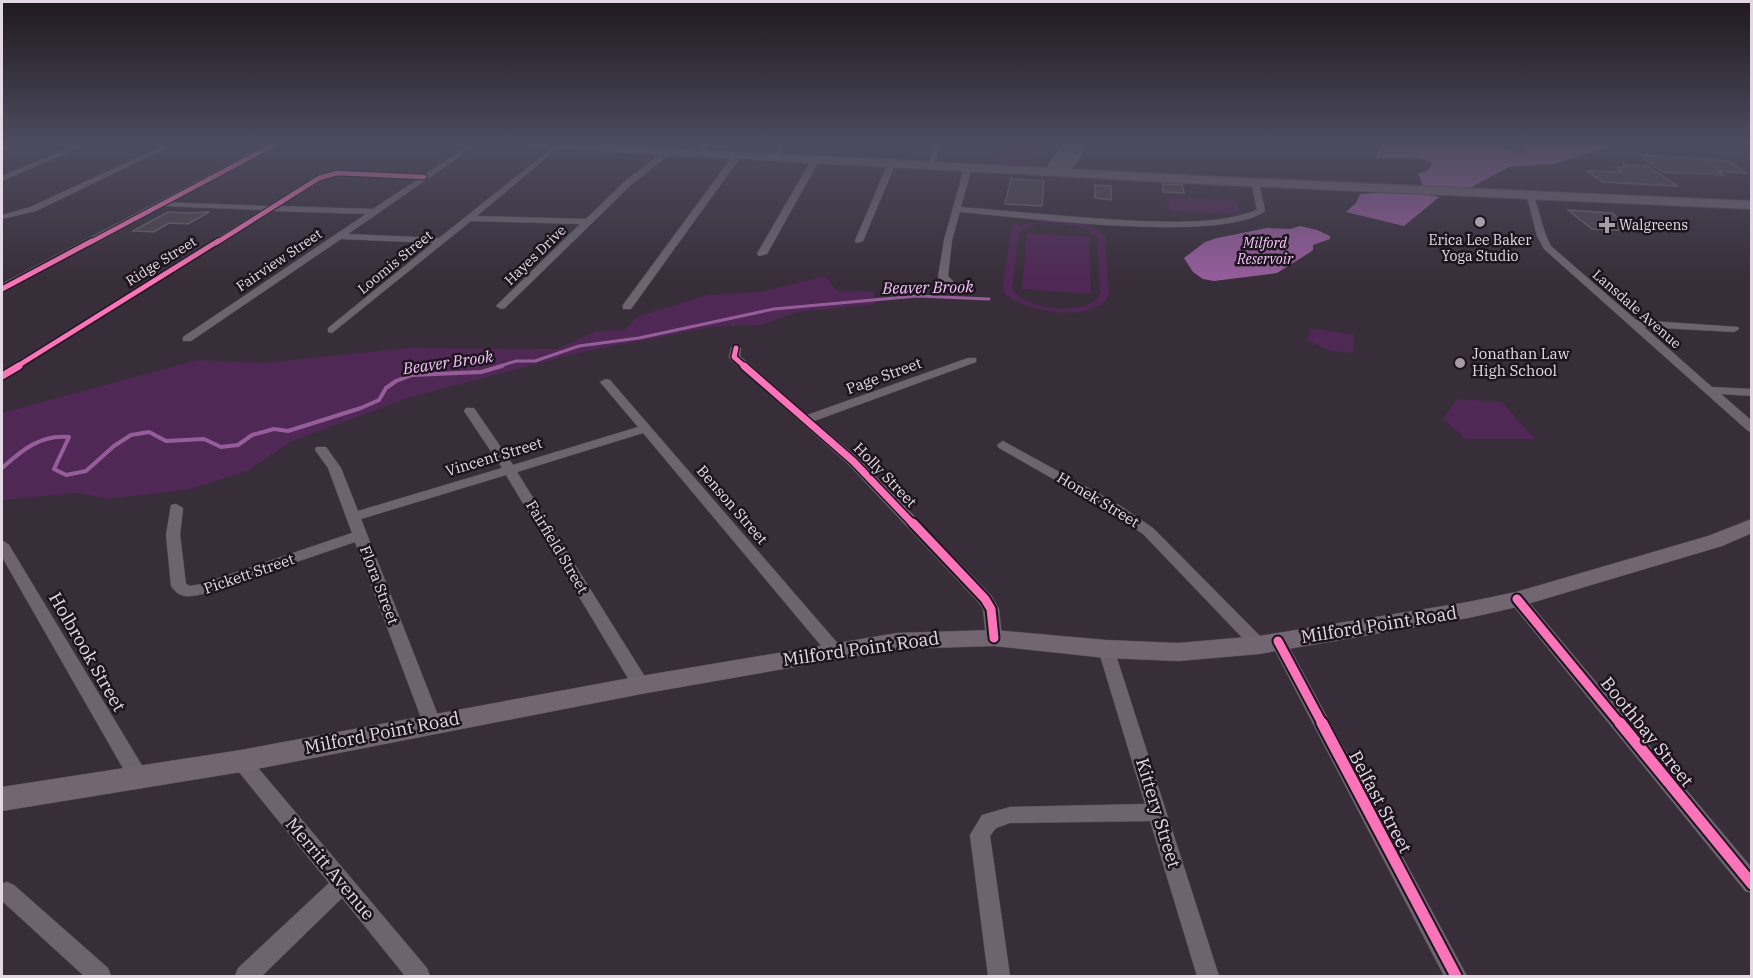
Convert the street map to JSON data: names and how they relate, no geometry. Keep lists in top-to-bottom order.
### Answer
{
  "streets": {
    "main road": ["Milford Point Road"],
    "street": [
      "Hayes Drive",
      "Fairview Street",
      "Ridge Street",
      "Loomis Street",
      "Lansdale Avenue",
      "Page Street",
      "Vincent Street",
      "Holly Street",
      "Honek Street",
      "Benson Street",
      "Fairfield Street",
      "Pickett Street",
      "Flora Street",
      "Holbrook Street",
      "Boothbay Street",
      "Belfast Street",
      "Kittery Street",
      "Merritt Avenue"
    ]
  },
  "crossings": [
    ["Page Street", "Holly Street"],
    ["Vincent Street", "Benson Street"],
    ["Vincent Street", "Fairfield Street"],
    ["Vincent Street", "Flora Street"],
    ["Holly Street", "Milford Point Road"],
    ["Honek Street", "Milford Point Road"],
    ["Honek Street", "Belfast Street"],
    ["Benson Street", "Milford Point Road"],
    ["Fairfield Street", "Milford Point Road"],
    ["Pickett Street", "Flora Street"],
    ["Flora Street", "Milford Point Road"],
    ["Milford Point Road", "Holbrook Street"],
    ["Milford Point Road", "Boothbay Street"],
    ["Milford Point Road", "Belfast Street"],
    ["Milford Point Road", "Kittery Street"],
    ["Milford Point Road", "Merritt Avenue"]
  ],
  "water": ["Milford Reservoir", "Beaver Brook"],
  "places": {
    "other": ["Erica Lee Baker Yoga Studio", "Jonathan Law High School"],
    "health": ["Walgreens"]
  }
}
